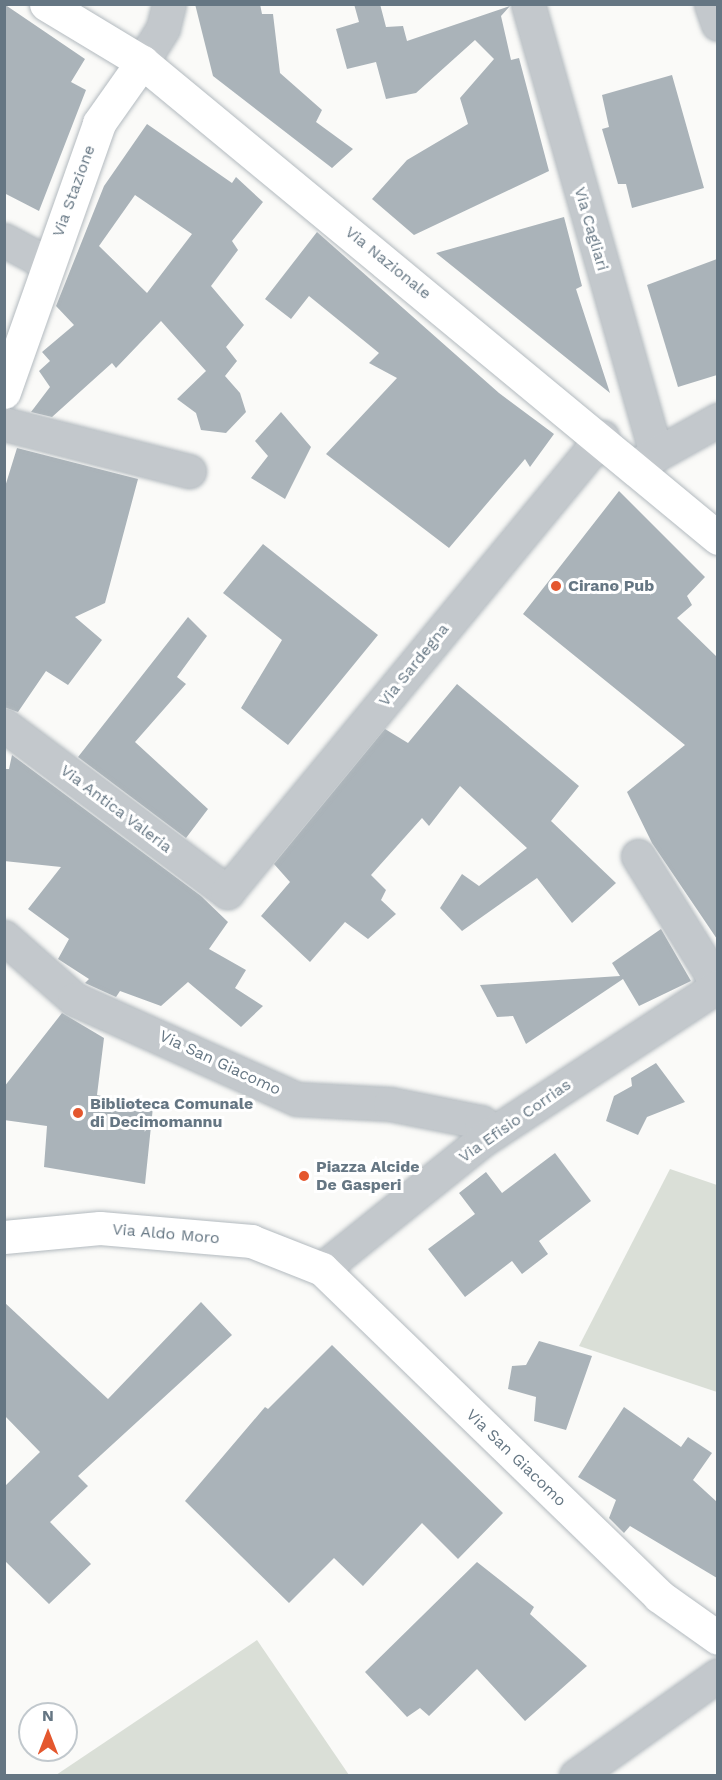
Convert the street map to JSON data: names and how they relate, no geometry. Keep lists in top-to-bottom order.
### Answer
{
  "streets": {
    "main road": [
      "Via Stazione",
      "Via Nazionale",
      "Via San Giacomo",
      "Via Aldo Moro"
    ],
    "street": [
      "Via Cagliari",
      "Via Sardegna",
      "Via Antica Valeria",
      "Via Efisio Corrias"
    ]
  },
  "crossings": [
    ["Via Stazione", "Via Nazionale"],
    ["Via Cagliari", "Via Nazionale"],
    ["Via Nazionale", "Via Sardegna"],
    ["Via Sardegna", "Via Antica Valeria"],
    ["Via San Giacomo", "Via Efisio Corrias"],
    ["Via San Giacomo", "Via Aldo Moro"],
    ["Via Efisio Corrias", "Via Aldo Moro"]
  ],
  "places": ["Cirano Pub", "Biblioteca Comunale di Decimomannu", "Piazza Alcide De Gasperi"],
  "north": "top"
}
